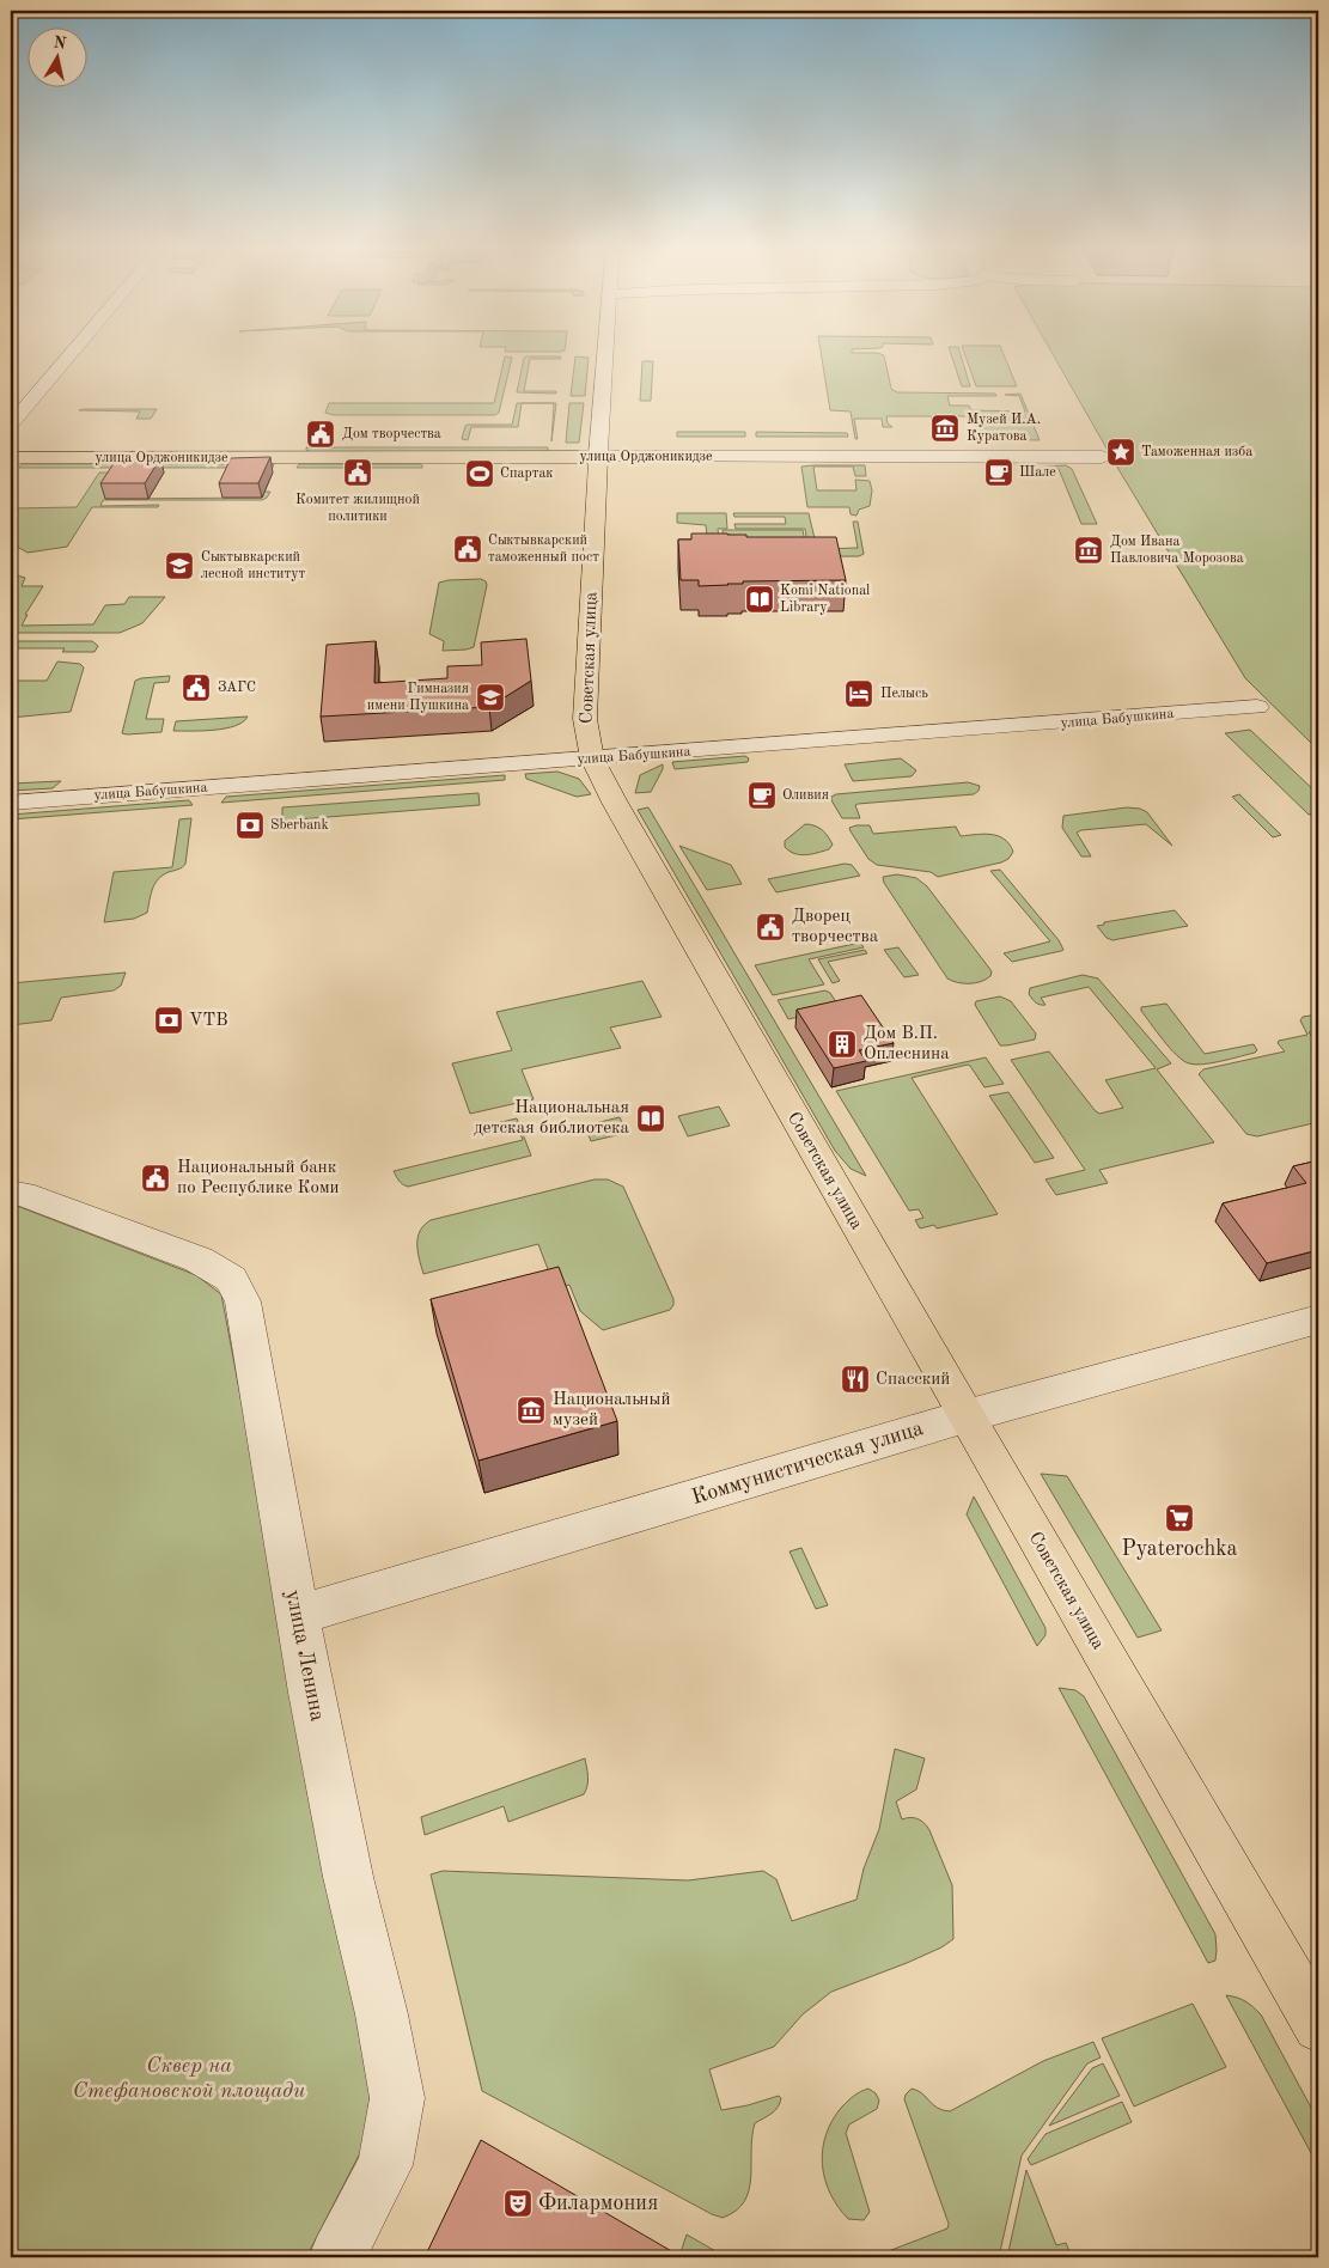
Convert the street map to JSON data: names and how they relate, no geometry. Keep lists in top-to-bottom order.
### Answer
{
  "streets": {
    "main road": ["улица Орджоникидзе", "Советская улица"],
    "street": ["улица Бабушкина", "Коммунистическая улица", "улица Ленина"]
  },
  "crossings": [
    ["улица Орджоникидзе", "Советская улица"],
    ["Советская улица", "улица Бабушкина"],
    ["Советская улица", "Коммунистическая улица"],
    ["Коммунистическая улица", "улица Ленина"]
  ],
  "parks": ["Сквер на Стефановской площади"],
  "places": {
    "museum": ["Музей И.А. Куратова", "Дом Ивана Павловича Морозова", "Национальный музей"],
    "public building": [
      "Дом творчества",
      "Комитет жилищной политики",
      "Сыктывкарский таможенный пост",
      "ЗАГС",
      "Дворец творчества",
      "Национальный банк по Республике Коми"
    ],
    "place": ["Таможенная изба"],
    "cafe": ["Шале", "Оливия"],
    "sports": ["Спартак"],
    "school or university": ["Сыктывкарский лесной институт", "Гимназия имени Пушкина"],
    "library": ["Komi National Library", "Национальная детская библиотека"],
    "hotel": ["Пелысь"],
    "bank": ["Sberbank", "VTB"],
    "building": ["Дом В.П. Оплеснина"],
    "restaurant": ["Спасский"],
    "supermarket": ["Pyaterochka"],
    "theatre": ["Филармония"]
  },
  "north": "top"
}
